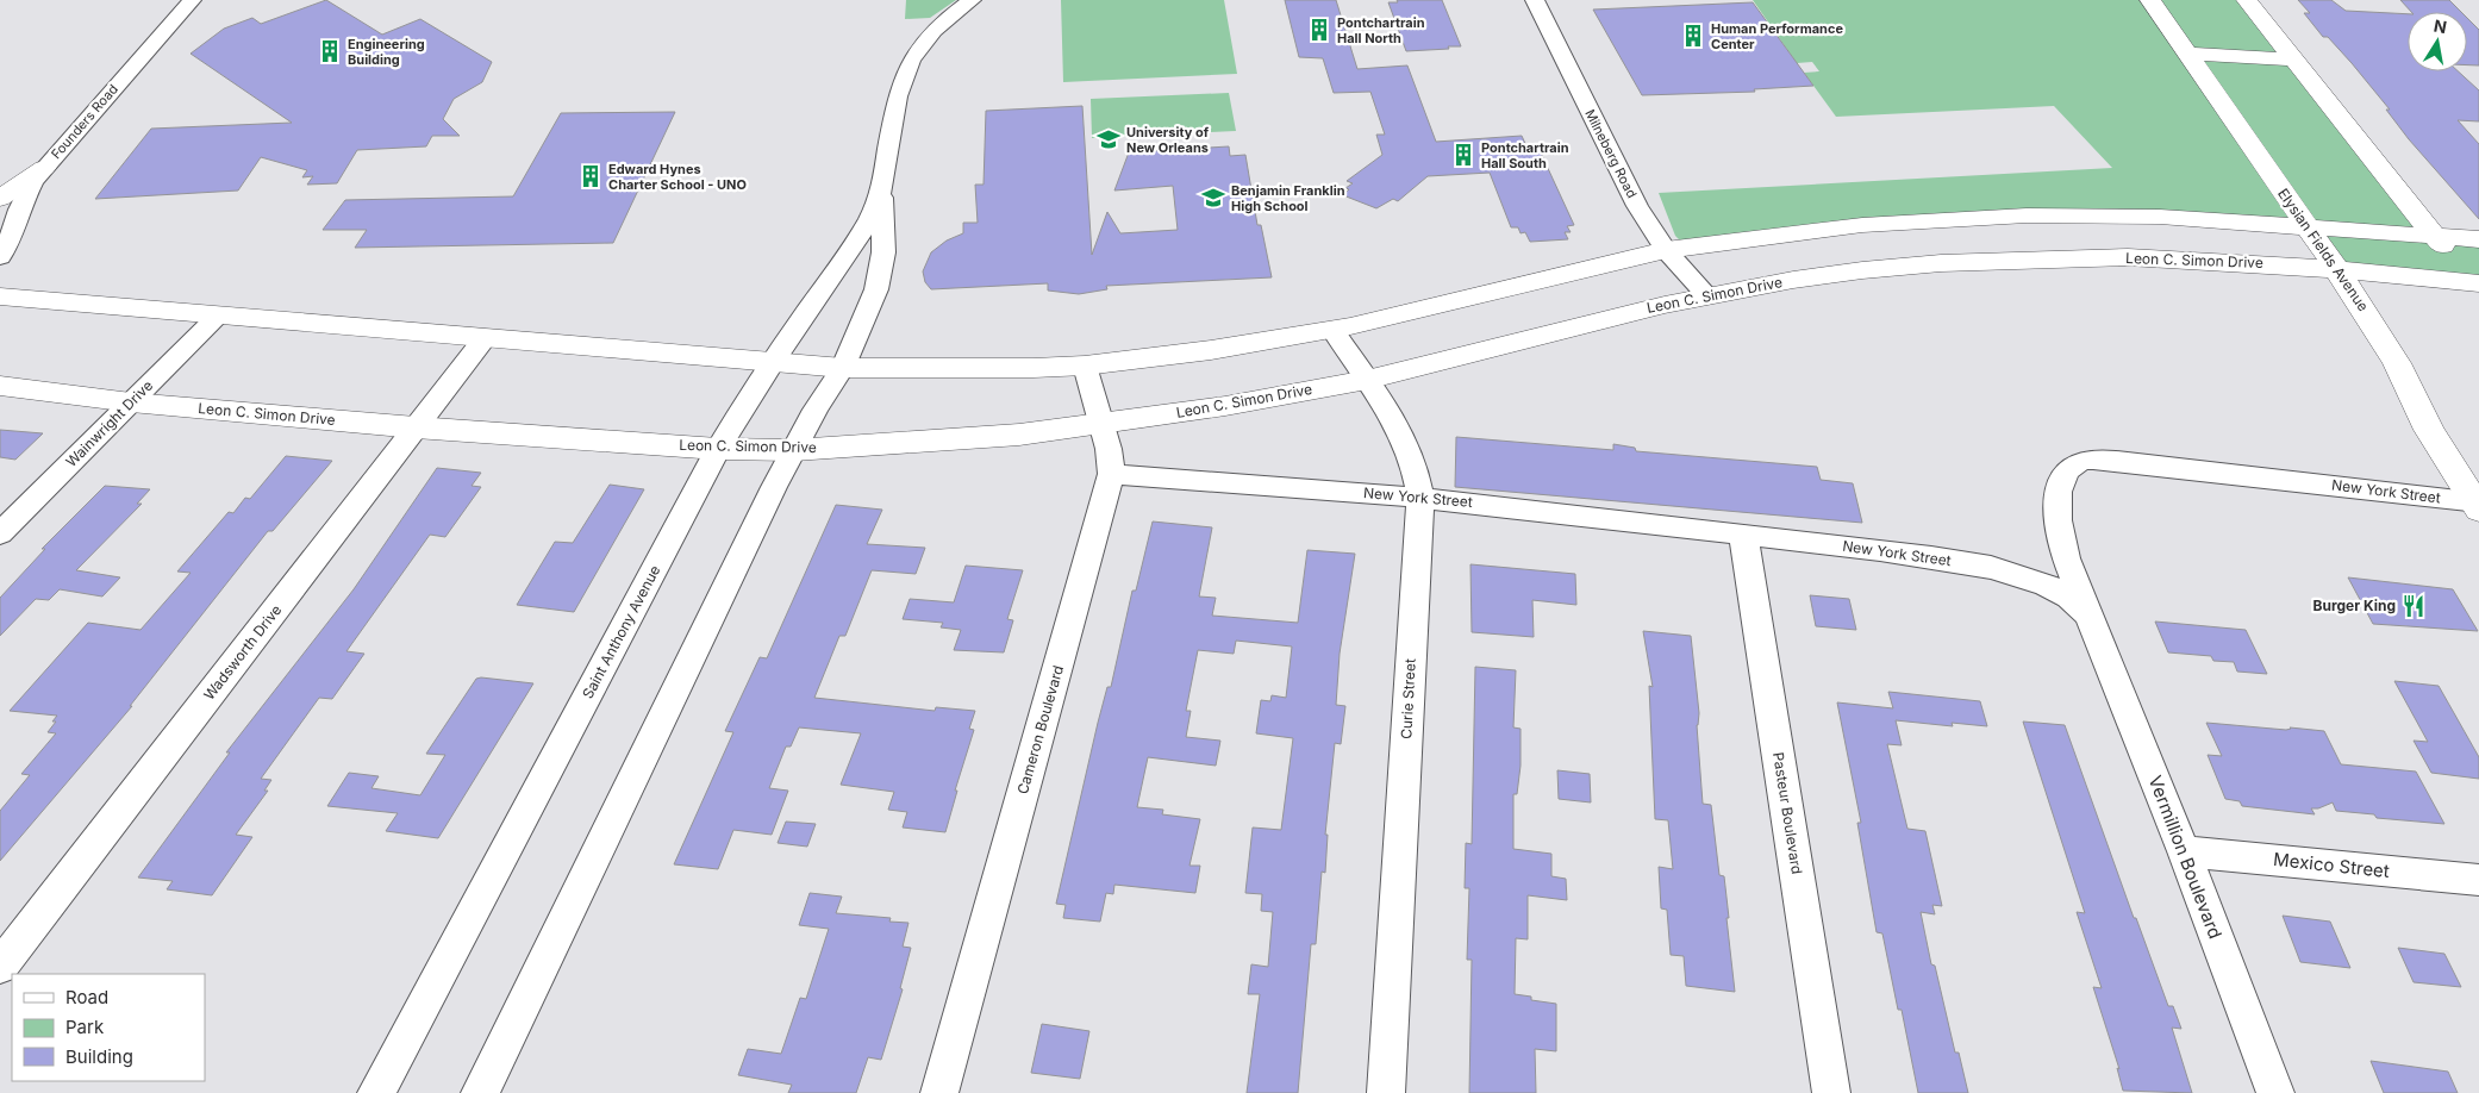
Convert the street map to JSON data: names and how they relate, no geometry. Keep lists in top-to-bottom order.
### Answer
{
  "streets": {
    "main road": ["Elysian Fields Avenue", "Leon C. Simon Drive"],
    "street": [
      "Founders Road",
      "Milneberg Road",
      "Wainwright Drive",
      "New York Street",
      "Saint Anthony Avenue",
      "Wadsworth Drive",
      "Curie Street",
      "Cameron Boulevard",
      "Pasteur Boulevard",
      "Vermillion Boulevard",
      "Mexico Street"
    ]
  },
  "crossings": [
    ["Milneberg Road", "Leon C. Simon Drive"],
    ["Elysian Fields Avenue", "Leon C. Simon Drive"],
    ["Elysian Fields Avenue", "New York Street"],
    ["Leon C. Simon Drive", "Wainwright Drive"],
    ["Leon C. Simon Drive", "Saint Anthony Avenue"],
    ["Leon C. Simon Drive", "Wadsworth Drive"],
    ["Leon C. Simon Drive", "Curie Street"],
    ["Leon C. Simon Drive", "Cameron Boulevard"],
    ["New York Street", "Curie Street"],
    ["New York Street", "Cameron Boulevard"],
    ["New York Street", "Pasteur Boulevard"],
    ["New York Street", "Vermillion Boulevard"],
    ["Vermillion Boulevard", "Mexico Street"]
  ],
  "places": {
    "building": [
      "Pontchartrain Hall North",
      "Human Performance Center",
      "Engineering Building",
      "Pontchartrain Hall South",
      "Edward Hynes Charter School - UNO"
    ],
    "school or university": ["University of New Orleans", "Benjamin Franklin High School"],
    "restaurant": ["Burger King"]
  },
  "legend": ["Road", "Park", "Building"],
  "north": "top"
}
